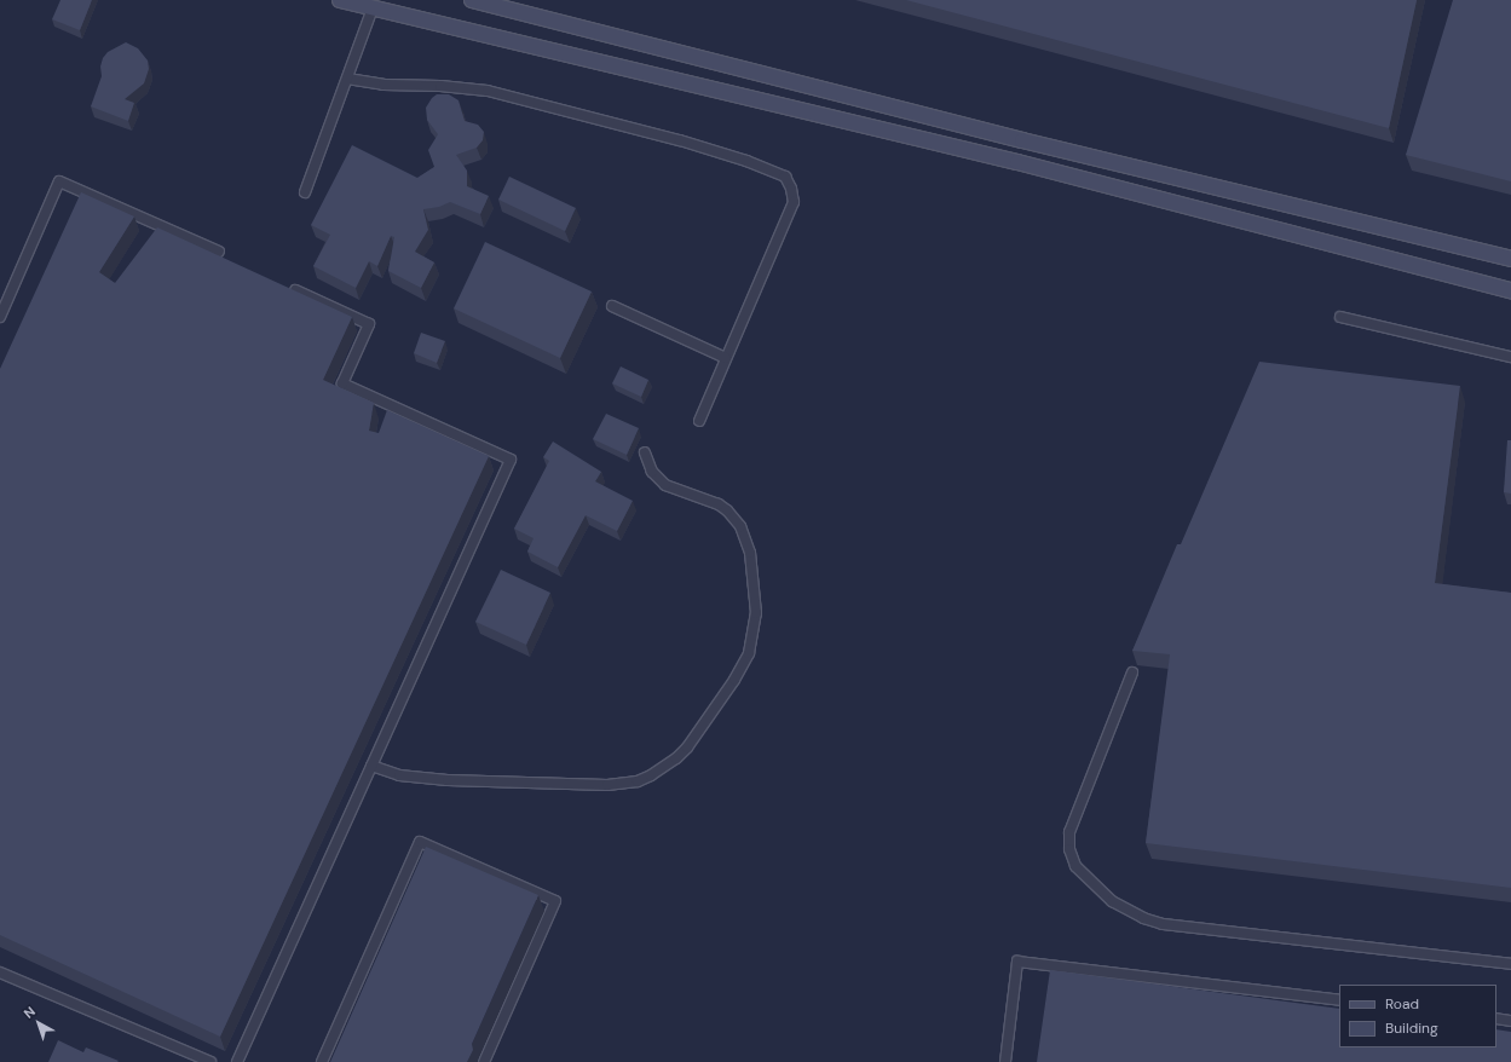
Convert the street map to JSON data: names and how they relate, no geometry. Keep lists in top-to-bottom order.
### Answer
{
  "legend": ["Road", "Building"],
  "north": "top left"
}
